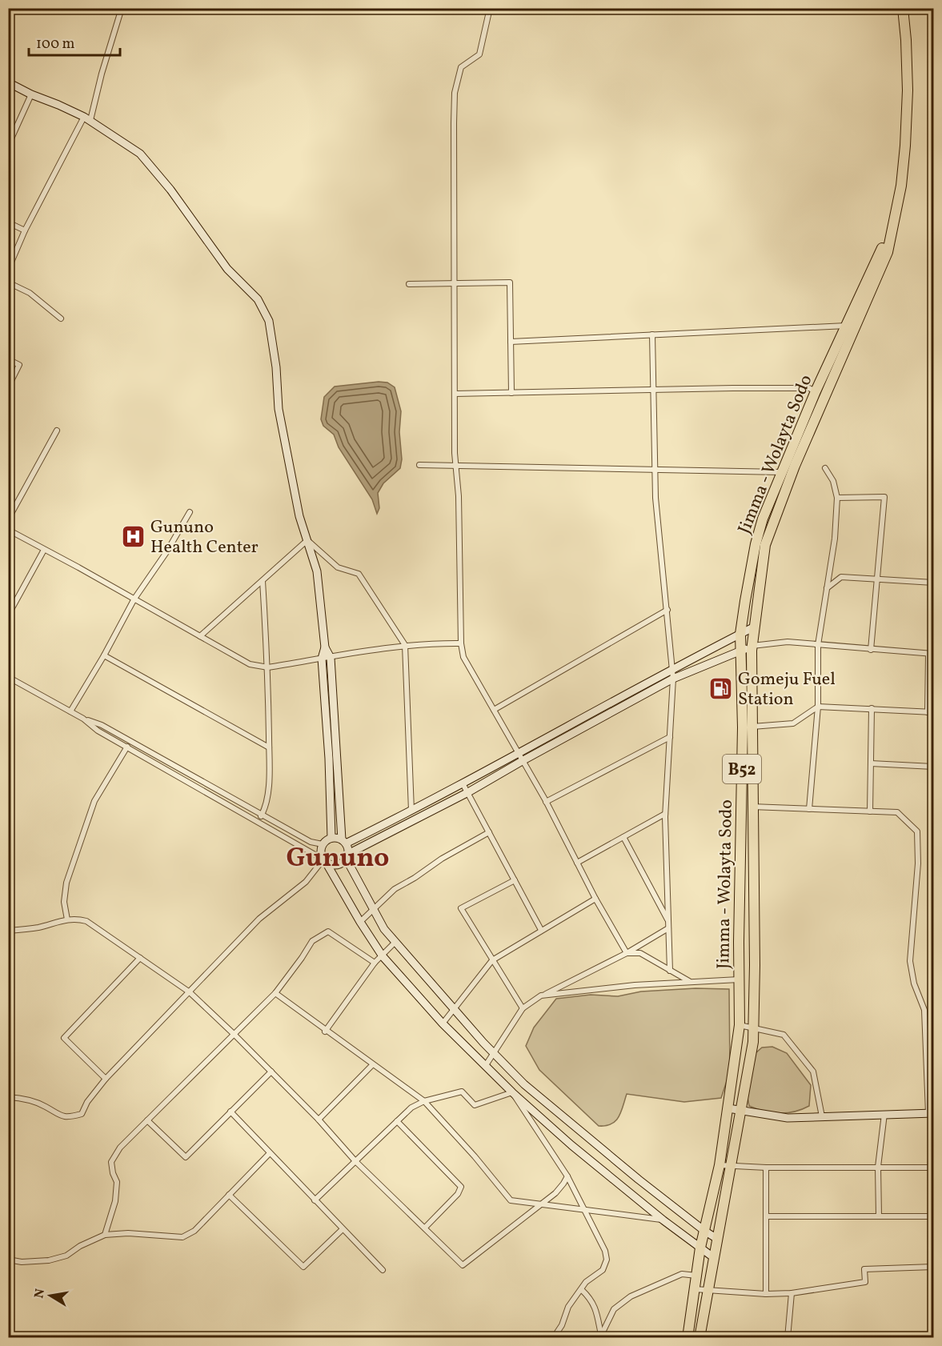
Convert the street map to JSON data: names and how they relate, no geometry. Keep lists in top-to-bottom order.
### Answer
{
  "streets": {
    "highway": ["Jimma - Wolayta Sodo", "B52"]
  },
  "districts": ["Gununo"],
  "places": {
    "hospital": ["Gununo Health Center"],
    "fuel station": ["Gomeju Fuel Station"]
  },
  "scale_bar": "100 m",
  "north": "left"
}
